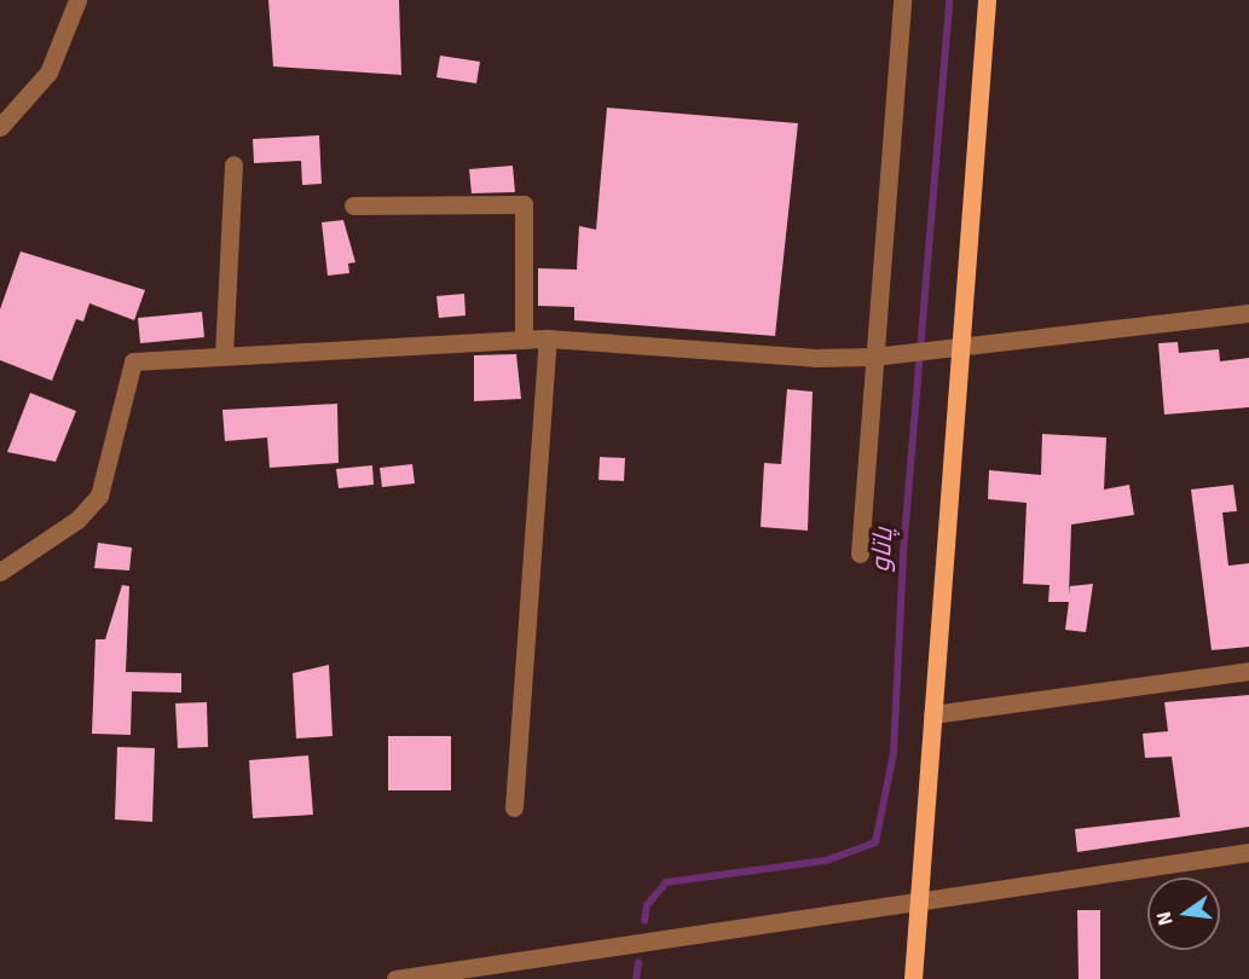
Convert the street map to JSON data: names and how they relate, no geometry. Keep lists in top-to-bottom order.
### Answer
{
  "water": ["پاتاو"],
  "north": "left"
}
